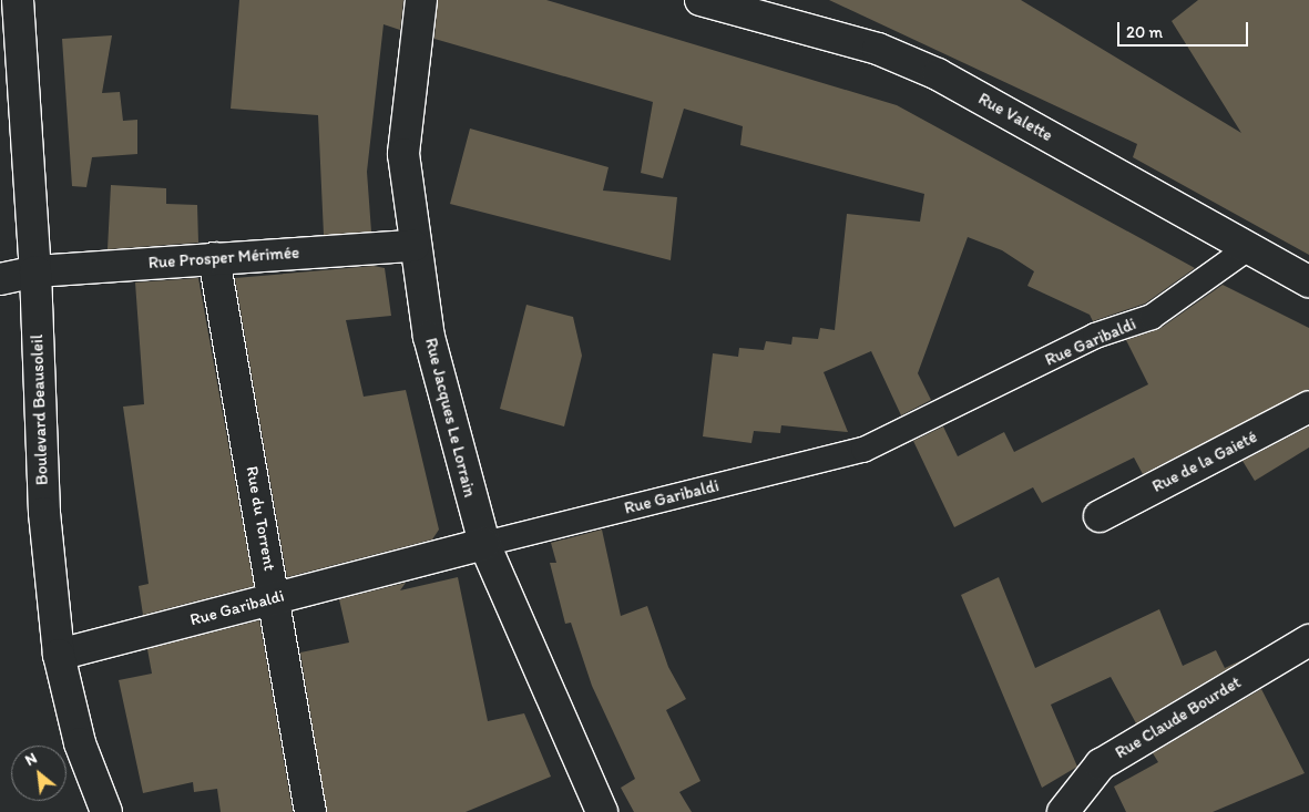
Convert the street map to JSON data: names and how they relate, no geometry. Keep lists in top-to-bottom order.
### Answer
{
  "streets": {
    "street": [
      "Rue Valette",
      "Rue Prosper Mérimée",
      "Rue Garibaldi",
      "Boulevard Beausoleil",
      "Rue Jacques Le Lorrain",
      "Rue de la Gaieté",
      "Rue du Torrent",
      "Rue Claude Bourdet"
    ]
  },
  "crossings": [
    ["Rue Valette", "Rue Garibaldi"],
    ["Rue Prosper Mérimée", "Boulevard Beausoleil"],
    ["Rue Prosper Mérimée", "Rue Jacques Le Lorrain"],
    ["Rue Prosper Mérimée", "Rue du Torrent"],
    ["Rue Garibaldi", "Boulevard Beausoleil"],
    ["Rue Garibaldi", "Rue Jacques Le Lorrain"],
    ["Rue Garibaldi", "Rue du Torrent"]
  ],
  "scale_bar": "20 m",
  "north": "top left"
}
